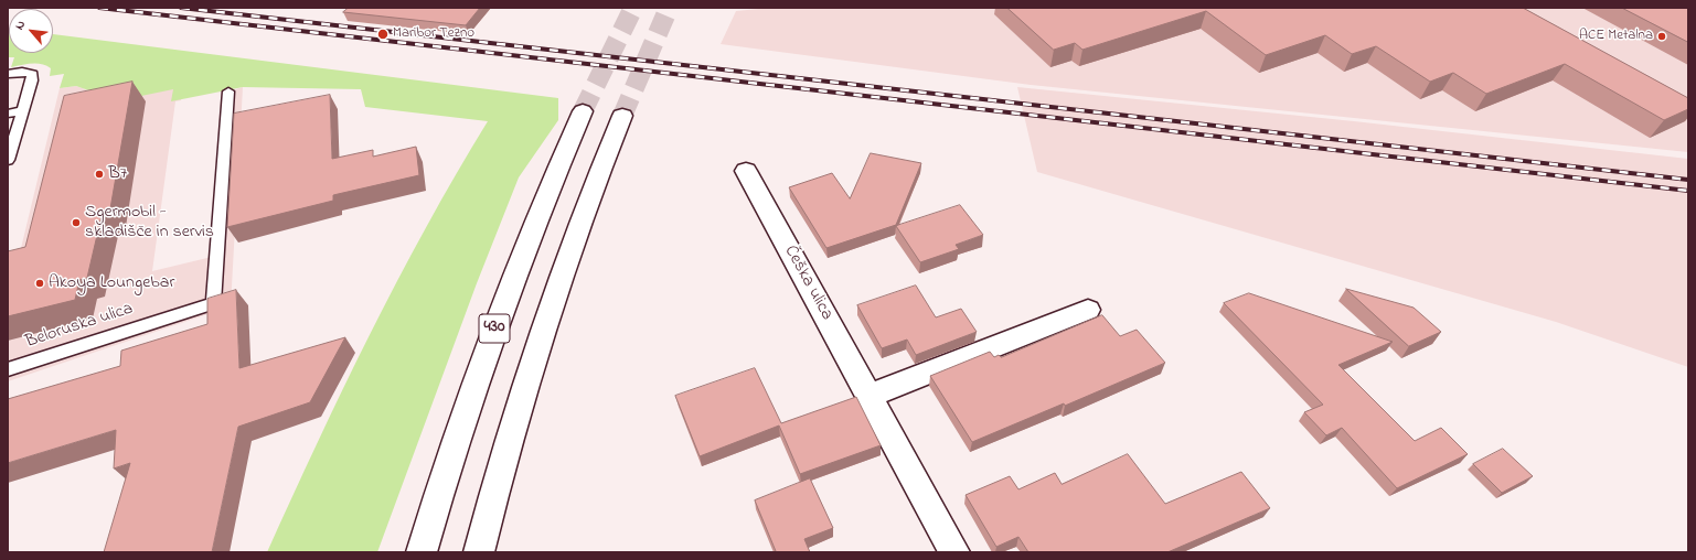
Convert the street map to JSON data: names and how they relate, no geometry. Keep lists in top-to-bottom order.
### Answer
{
  "streets": {
    "main road": ["Češka ulica", "430"],
    "lane": ["Beloruska ulica"]
  },
  "places": [
    "Maribor Tezno",
    "ACE Metalna",
    "B7",
    "Sgermobil - skladišče in servis",
    "Akoya Loungebar"
  ],
  "north": "top left"
}
